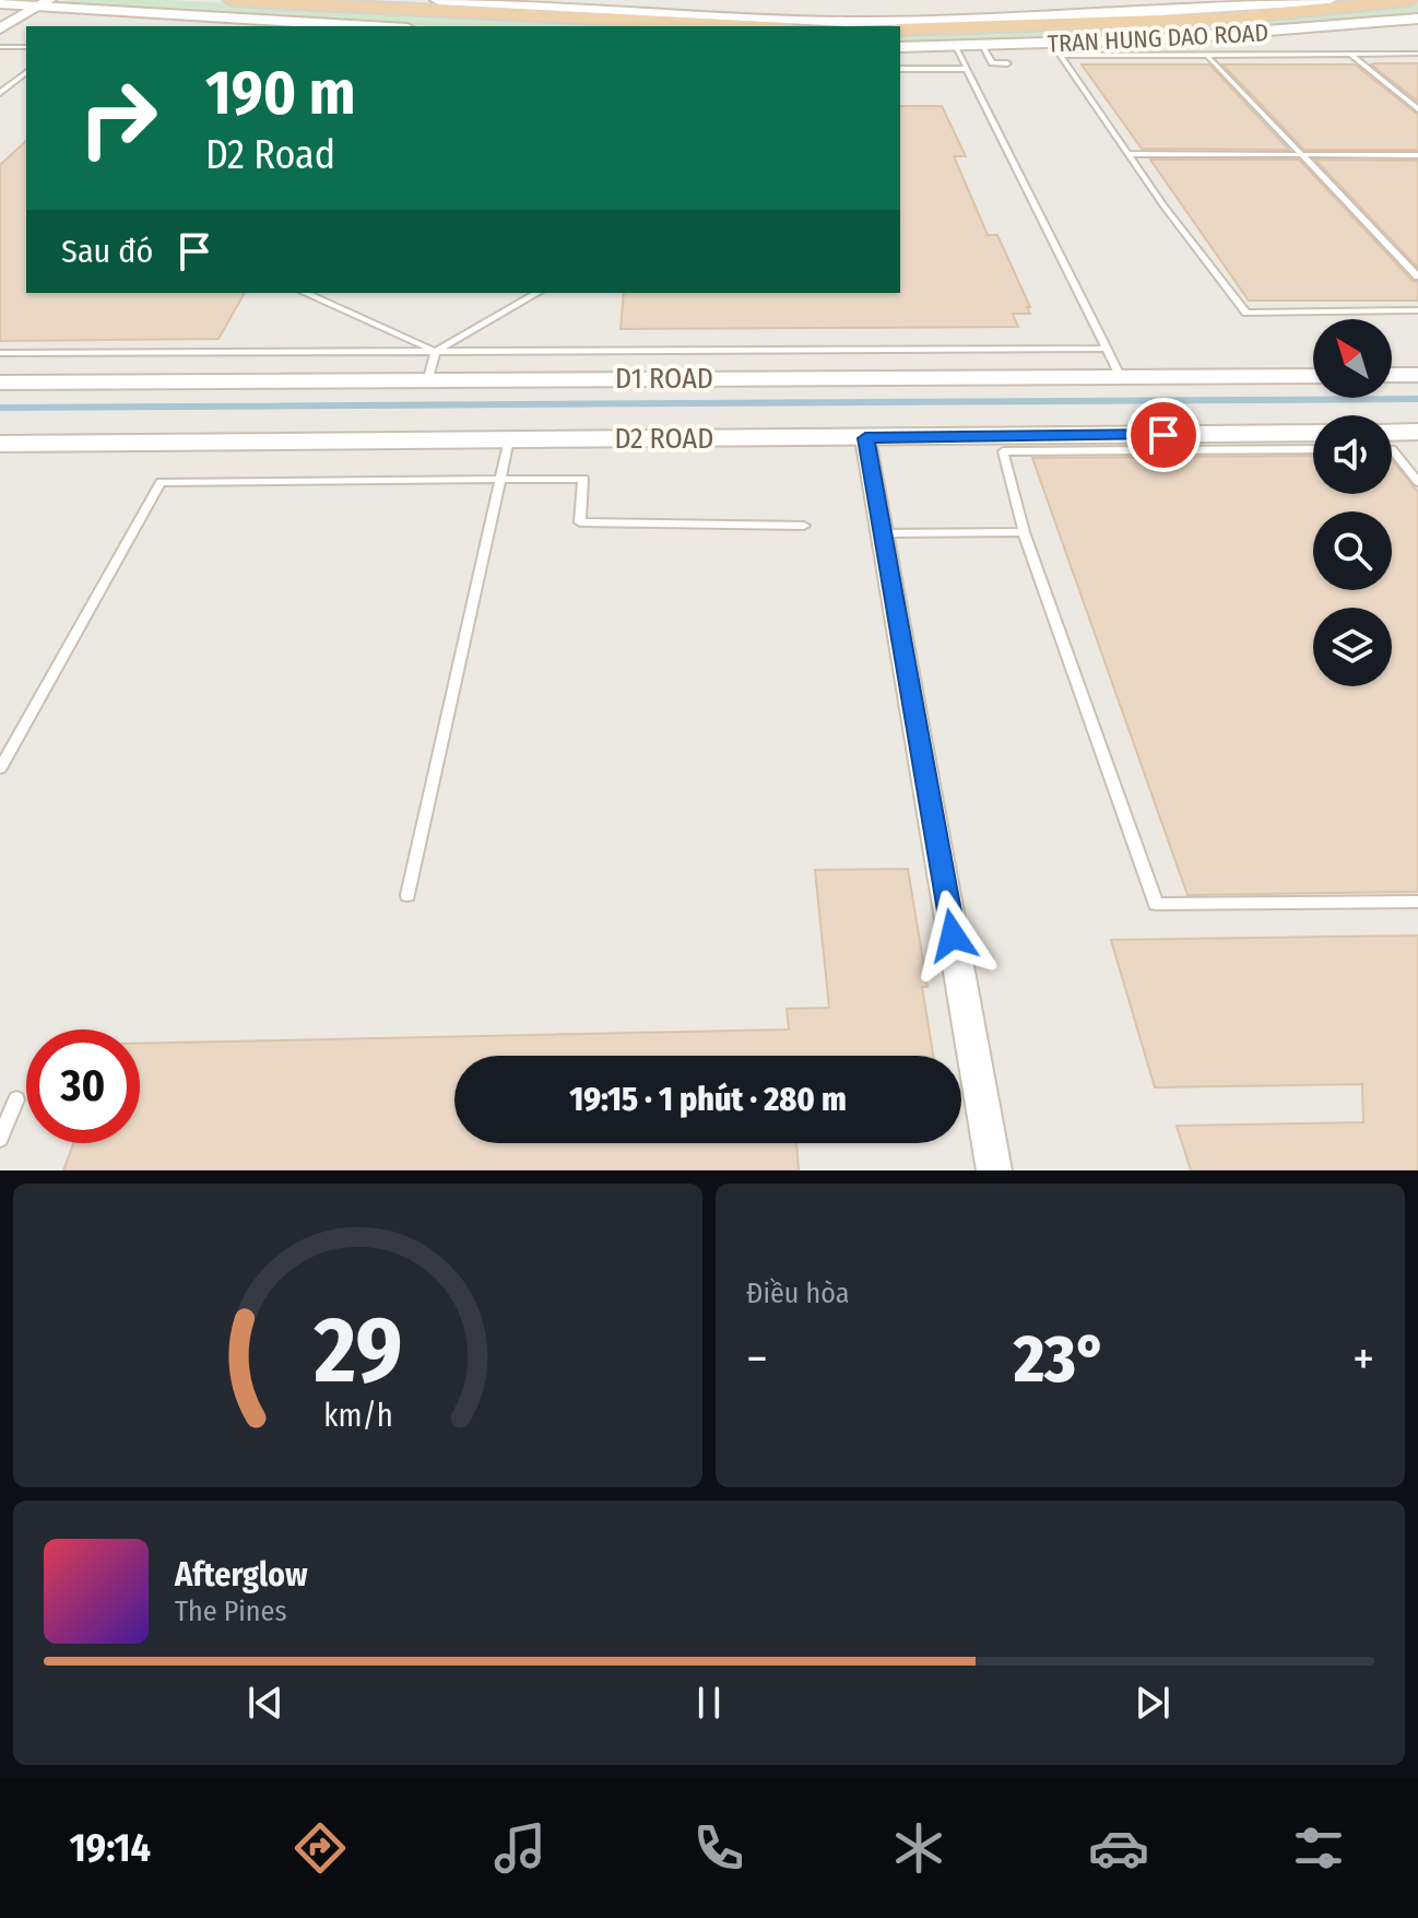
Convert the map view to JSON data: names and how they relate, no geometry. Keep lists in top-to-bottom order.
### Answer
{
  "streets": {
    "highway": ["TRAN HUNG DAO ROAD"],
    "street": ["D1 ROAD", "D2 ROAD"]
  },
  "north": "top left",
  "page": {
    "turn": ["190 m", "D2 Road"],
    "then": "Sau đó",
    "limit": "30",
    "trip": "19:15 · 1 phút · 280 m",
    "tile": "Điều hòa",
    "heat": ["−", "23°", "+"],
    "song": ["Afterglow", "The Pines"],
    "tabs": "19:14",
    "gauge": ["29", "km/h"]
  }
}
